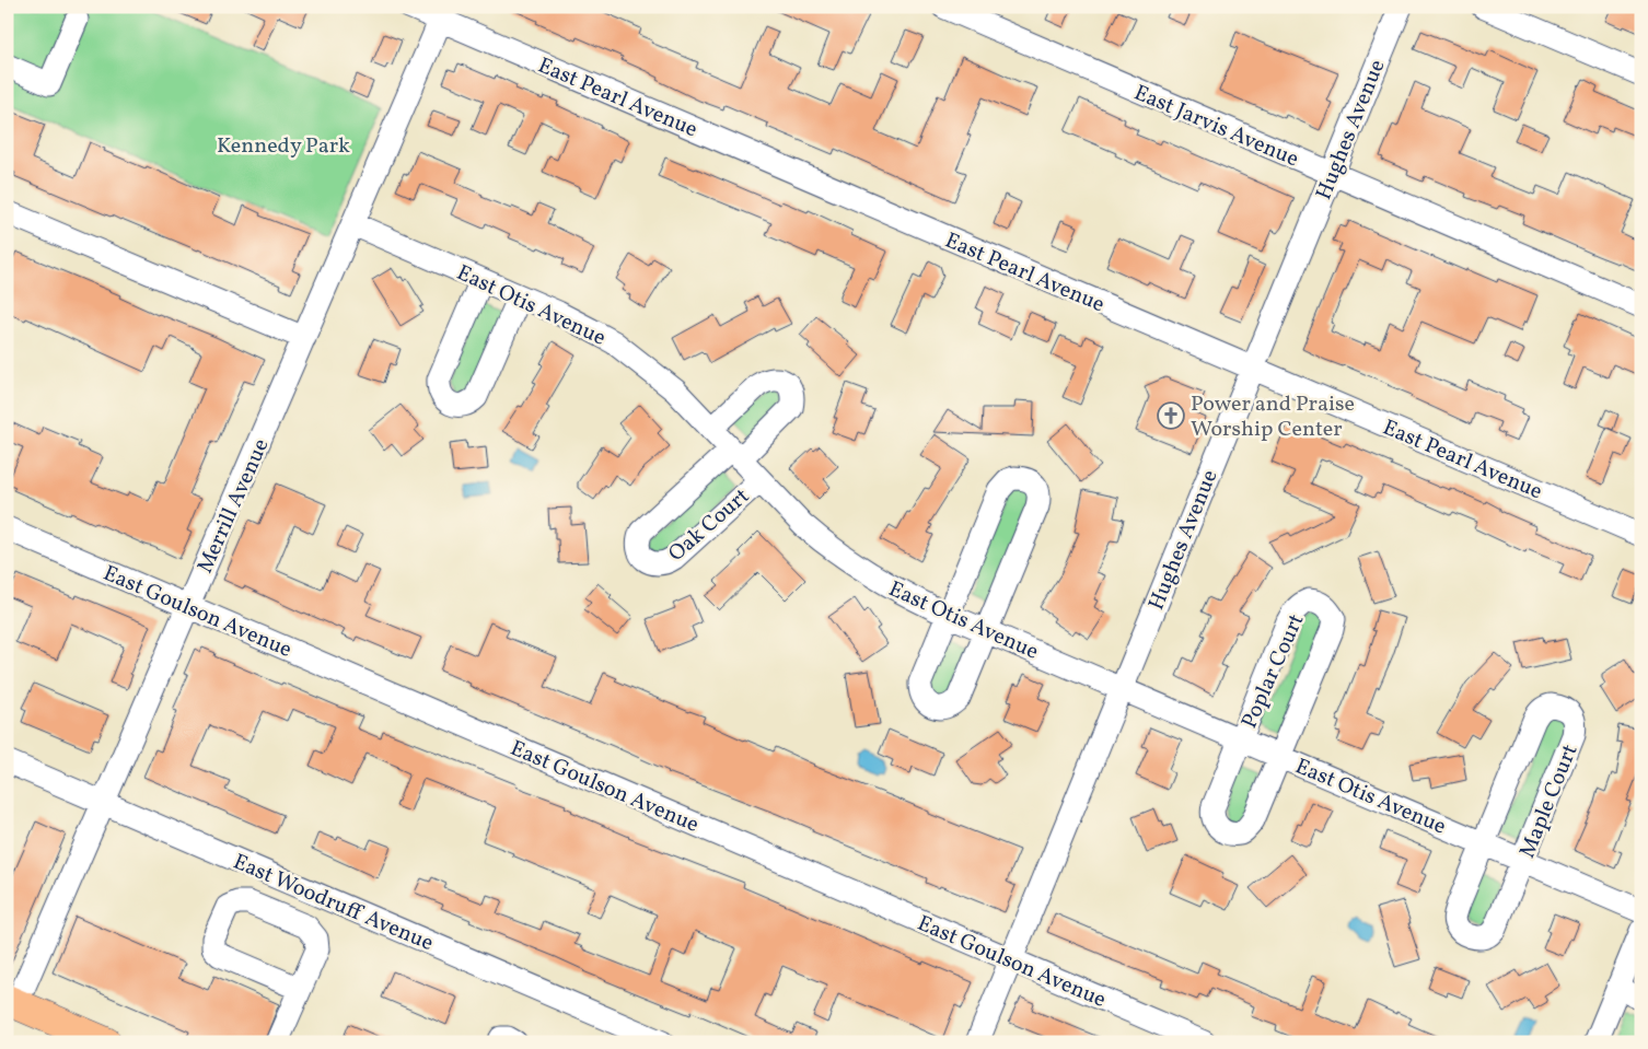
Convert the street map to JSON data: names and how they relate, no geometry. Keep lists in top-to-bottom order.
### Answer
{
  "streets": {
    "street": [
      "East Pearl Avenue",
      "East Jarvis Avenue",
      "Hughes Avenue",
      "East Otis Avenue",
      "Merrill Avenue",
      "Oak Court",
      "East Goulson Avenue",
      "Poplar Court",
      "Maple Court",
      "East Woodruff Avenue"
    ]
  },
  "crossings": [
    ["East Pearl Avenue", "Hughes Avenue"],
    ["East Pearl Avenue", "Merrill Avenue"],
    ["East Jarvis Avenue", "Hughes Avenue"],
    ["Hughes Avenue", "East Otis Avenue"],
    ["Hughes Avenue", "East Goulson Avenue"],
    ["East Otis Avenue", "Merrill Avenue"],
    ["East Otis Avenue", "Oak Court"],
    ["East Otis Avenue", "Poplar Court"],
    ["East Otis Avenue", "Maple Court"],
    ["Merrill Avenue", "East Goulson Avenue"],
    ["Merrill Avenue", "East Woodruff Avenue"]
  ],
  "parks": ["Kennedy Park"],
  "places": {
    "church": ["Power and Praise Worship Center"]
  }
}
